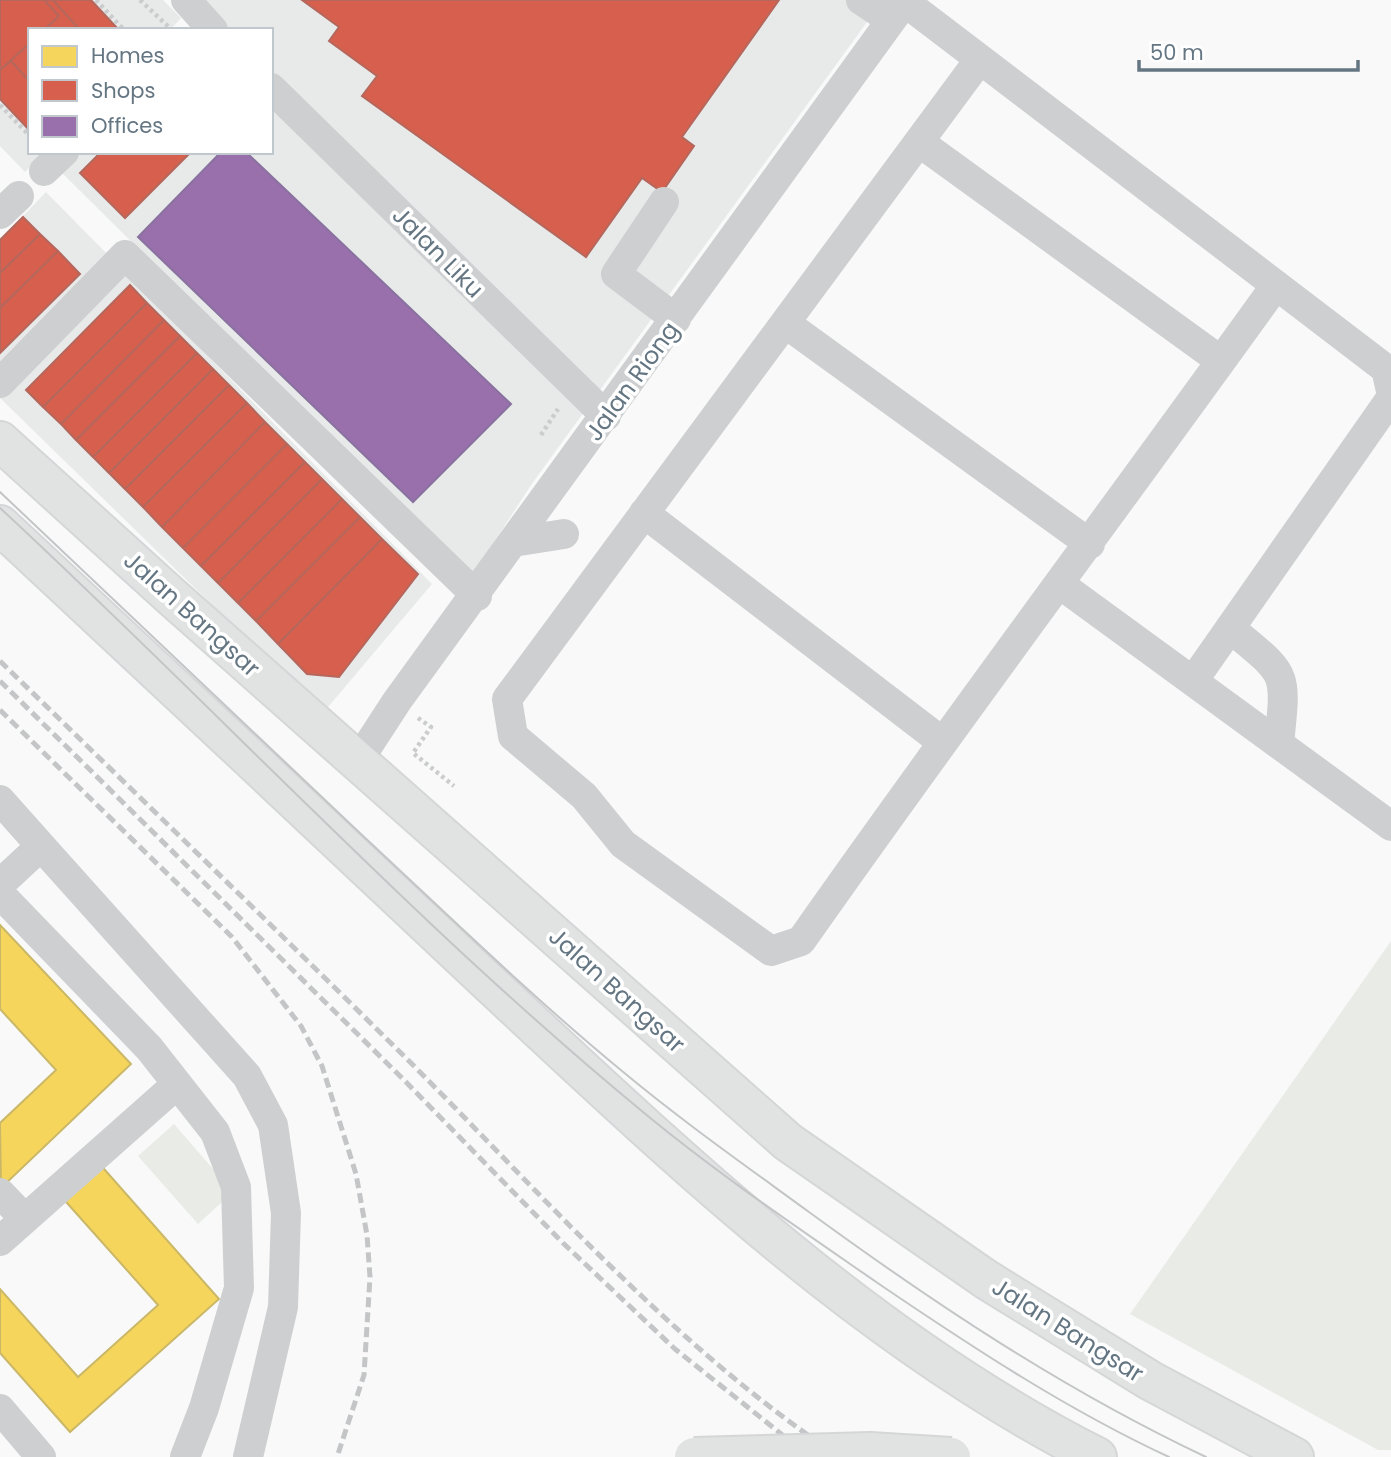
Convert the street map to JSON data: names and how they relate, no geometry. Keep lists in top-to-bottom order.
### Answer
{
  "streets": {
    "main road": ["Jalan Bangsar"],
    "street": ["Jalan Liku", "Jalan Riong"]
  },
  "crossings": [
    ["Jalan Liku", "Jalan Riong"],
    ["Jalan Riong", "Jalan Bangsar"]
  ],
  "legend": ["Homes", "Shops", "Offices"],
  "scale_bar": "50 m"
}
